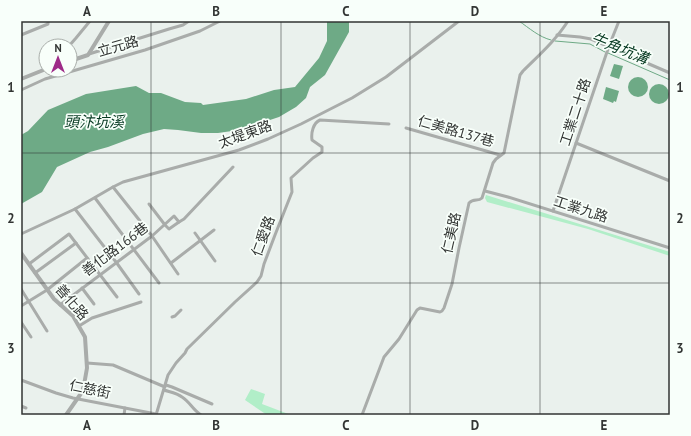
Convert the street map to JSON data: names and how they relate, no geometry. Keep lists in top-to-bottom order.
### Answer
{
  "streets": {
    "street": [
      "立元路",
      "工業二十路",
      "仁美路137巷",
      "太堤東路",
      "工業九路",
      "仁美路",
      "仁愛路",
      "善化路166巷",
      "善化路",
      "仁慈街"
    ]
  },
  "crossings": [
    ["工業二十路", "工業九路"],
    ["工業九路", "仁美路"],
    ["仁愛路", "仁慈街"],
    ["善化路166巷", "善化路"],
    ["善化路", "仁慈街"]
  ],
  "water": ["牛角坑溝", "頭汴坑溪"],
  "north": "top",
  "grid": {
    "columns": [
      "A",
      "B",
      "C",
      "D",
      "E"
    ],
    "rows": ["1", "2", "3"]
  }
}
